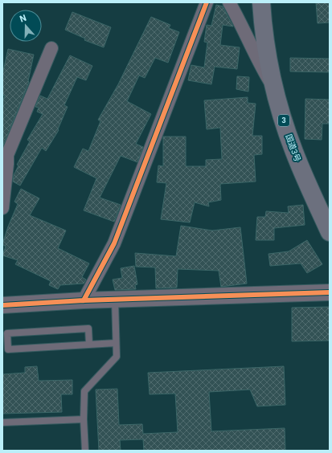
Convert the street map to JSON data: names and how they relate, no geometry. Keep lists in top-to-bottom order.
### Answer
{
  "streets": {
    "highway": ["3", "国道3号"]
  },
  "north": "top"
}
